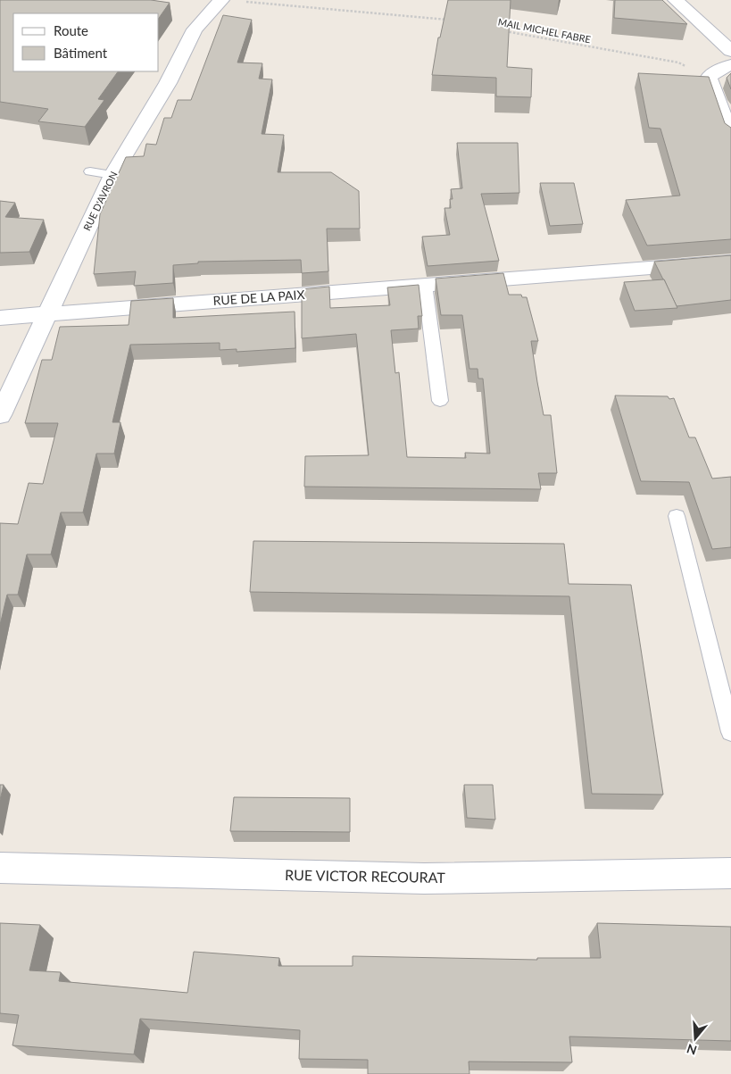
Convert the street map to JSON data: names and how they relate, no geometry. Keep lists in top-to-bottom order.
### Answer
{
  "streets": {
    "street": ["RUE D'AVRON", "RUE DE LA PAIX", "RUE VICTOR RECOURAT"],
    "path": ["MAIL MICHEL FABRE"]
  },
  "crossings": [
    ["RUE D'AVRON", "RUE DE LA PAIX"]
  ],
  "legend": ["Route", "Bâtiment"],
  "north": "bottom"
}
